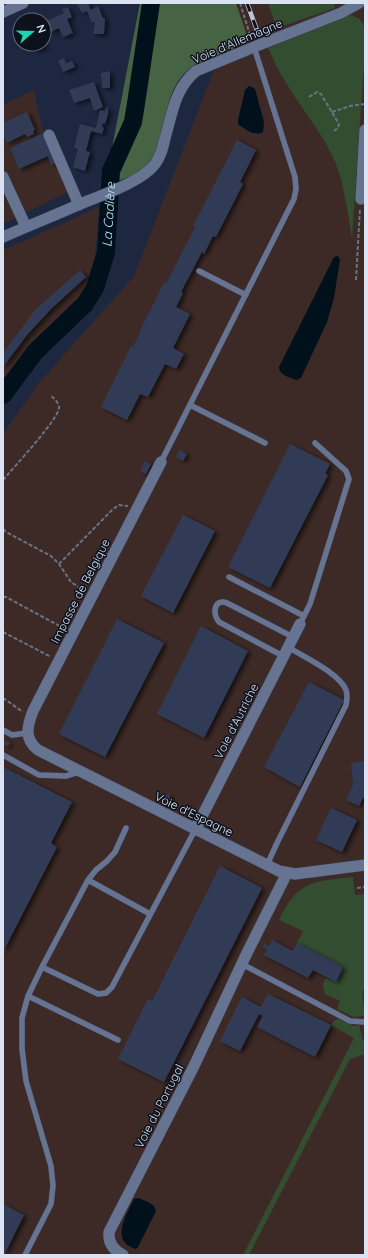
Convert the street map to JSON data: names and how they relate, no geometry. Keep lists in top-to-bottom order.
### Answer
{
  "streets": {
    "street": [
      "Voie d'Allemagne",
      "Impasse de Belgique",
      "Voie d'Autriche",
      "Voie d'Espagne",
      "Voie du Portugal"
    ]
  },
  "crossings": [
    ["Impasse de Belgique", "Voie d'Espagne"],
    ["Voie d'Autriche", "Voie d'Espagne"],
    ["Voie d'Espagne", "Voie du Portugal"]
  ],
  "water": ["La Cadière"],
  "north": "right"
}
